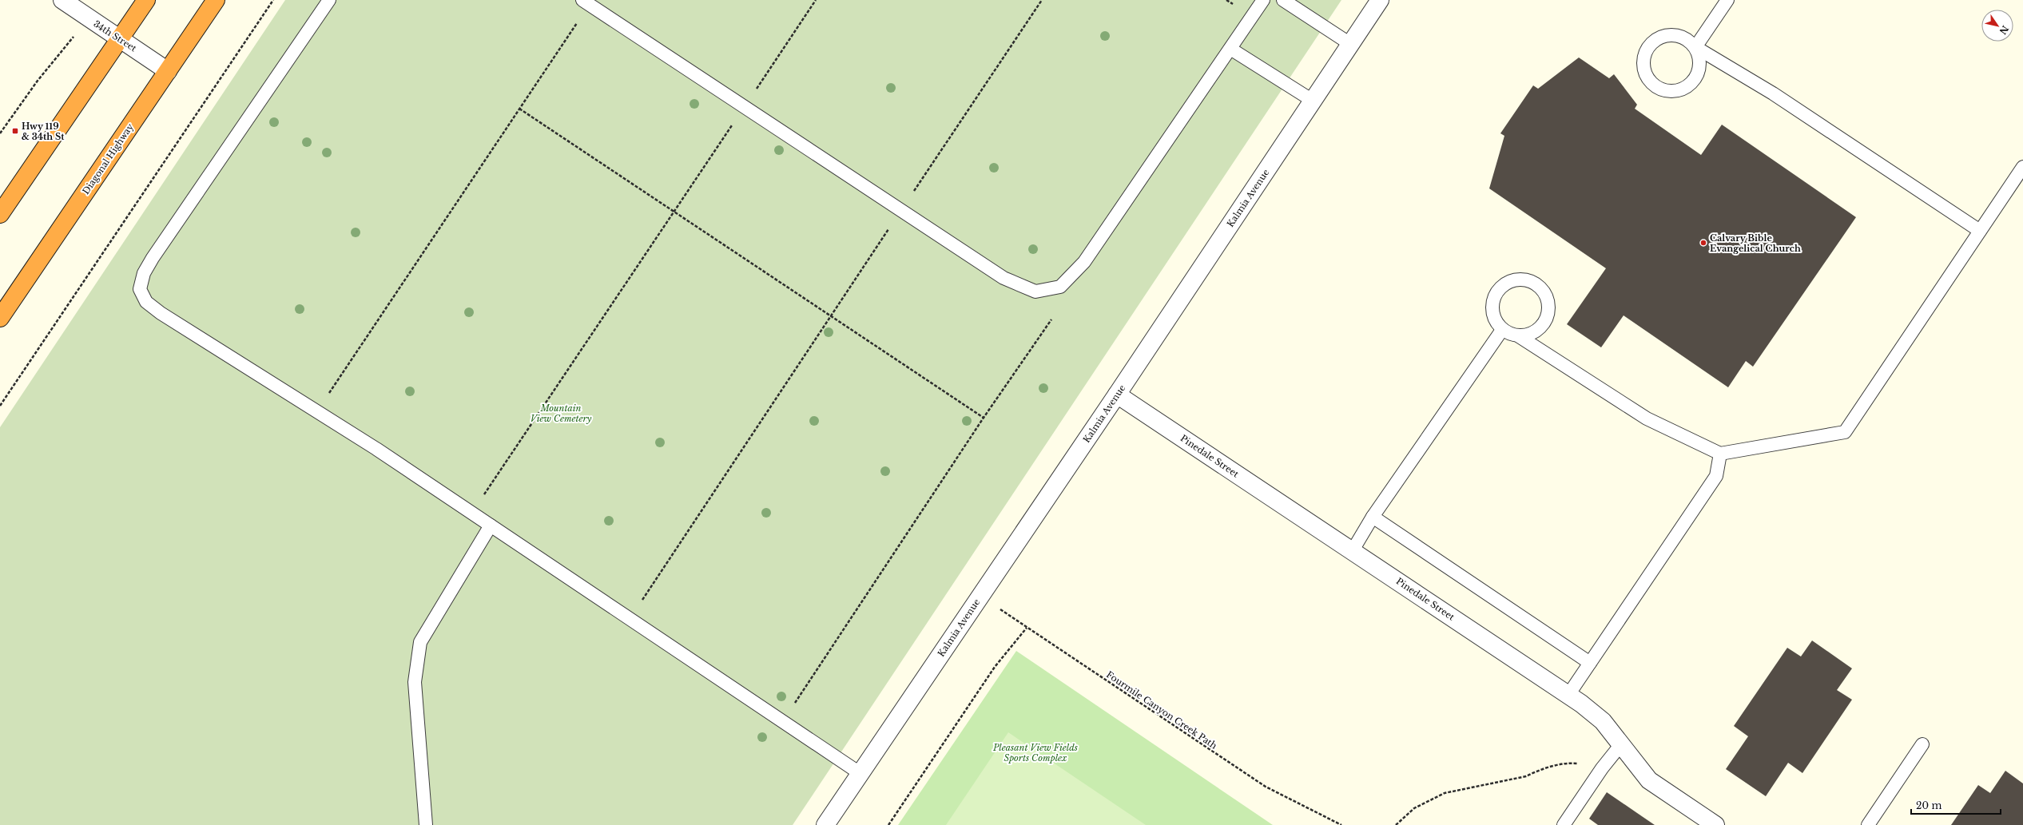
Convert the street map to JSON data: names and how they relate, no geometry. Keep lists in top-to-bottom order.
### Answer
{
  "streets": {
    "highway": ["Diagonal Highway"],
    "street": ["34th Street", "Kalmia Avenue", "Pinedale Street"],
    "path": ["Fourmile Canyon Creek Path"]
  },
  "crossings": [
    ["34th Street", "Diagonal Highway"],
    ["Kalmia Avenue", "Pinedale Street"],
    ["Kalmia Avenue", "Fourmile Canyon Creek Path"]
  ],
  "parks": ["Mountain View Cemetery", "Pleasant View Fields Sports Complex"],
  "places": {
    "transit": ["Hwy 119 & 34th St"],
    "other": ["Calvary Bible Evangelical Church"]
  },
  "scale_bar": "20 m",
  "north": "bottom right"
}
